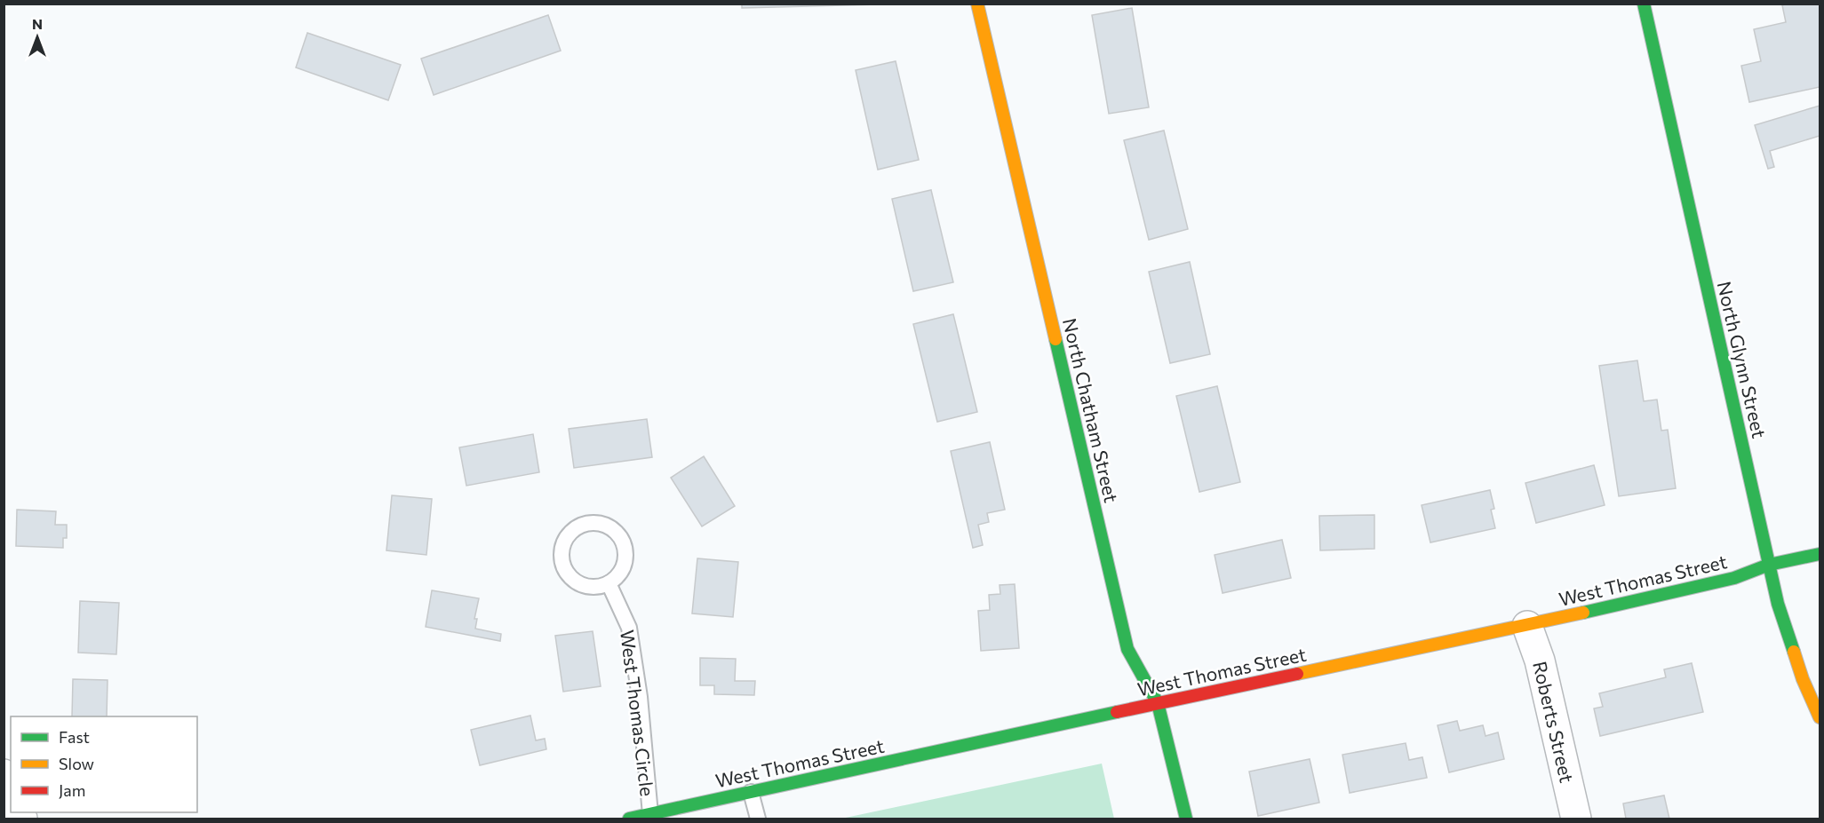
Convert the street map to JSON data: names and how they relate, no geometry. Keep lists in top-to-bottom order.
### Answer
{
  "streets": {
    "street": [
      "North Glynn Street",
      "North Chatham Street",
      "West Thomas Street",
      "Roberts Street"
    ],
    "lane": ["West Thomas Circle"]
  },
  "crossings": [
    ["North Glynn Street", "West Thomas Street"],
    ["North Chatham Street", "West Thomas Street"],
    ["West Thomas Street", "West Thomas Circle"],
    ["West Thomas Street", "Roberts Street"]
  ],
  "legend": ["Fast", "Slow", "Jam"],
  "north": "top"
}
